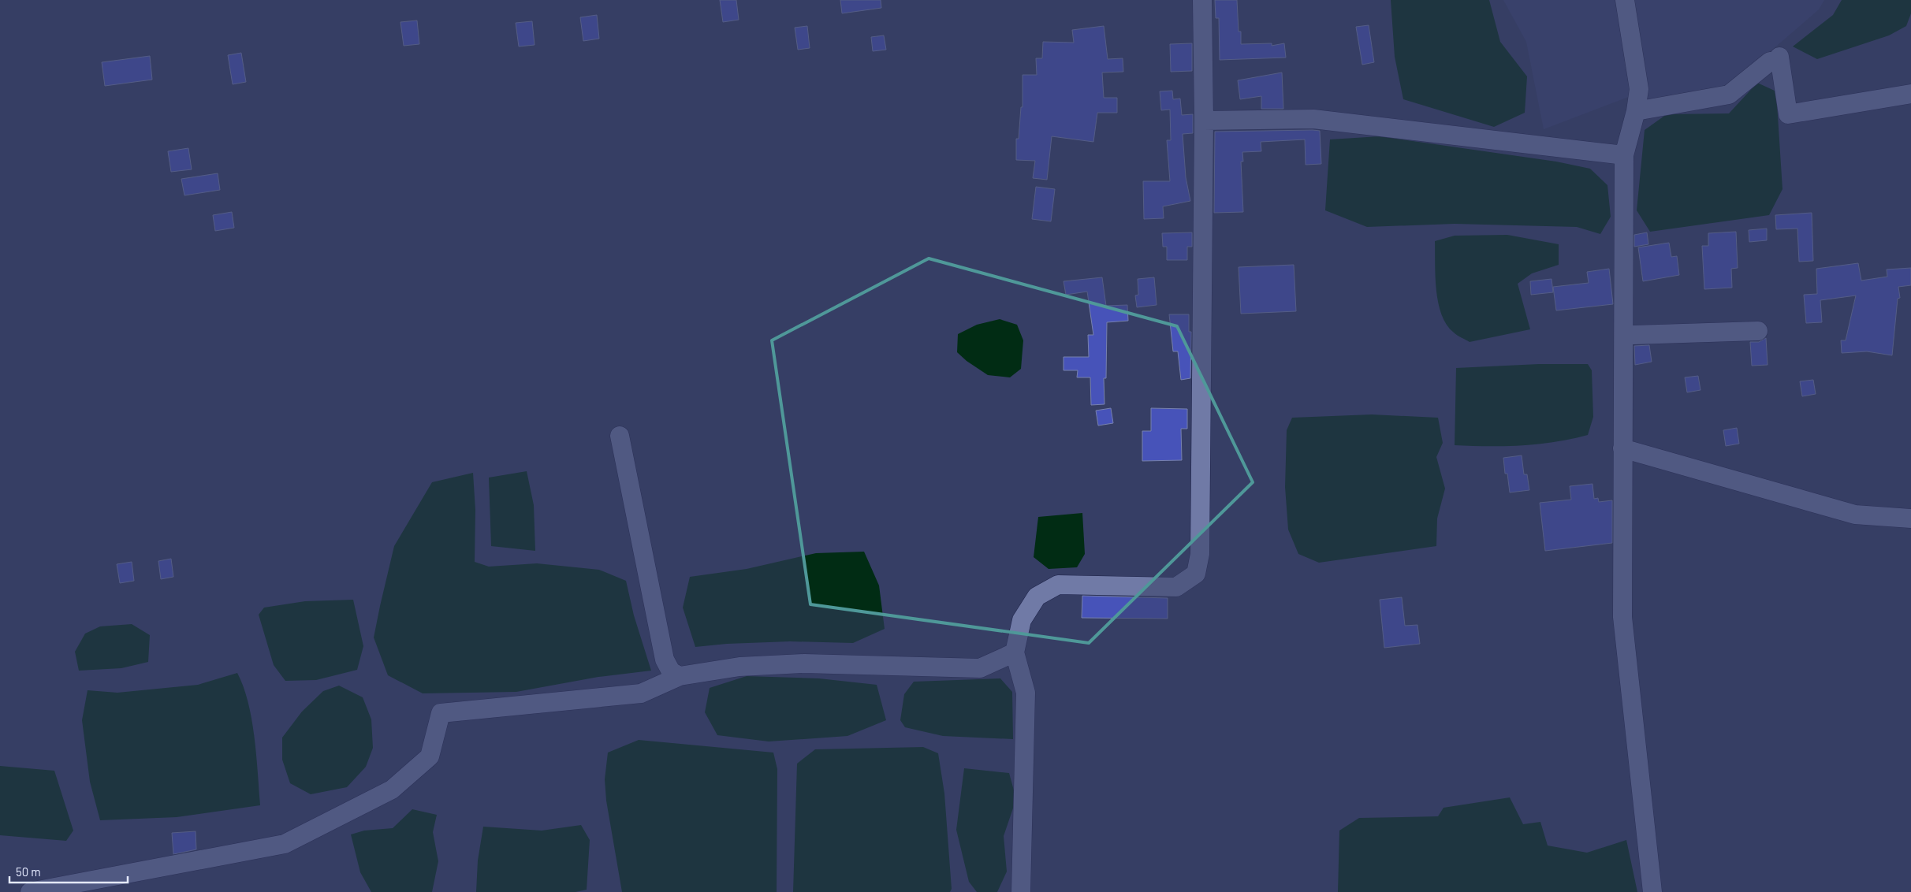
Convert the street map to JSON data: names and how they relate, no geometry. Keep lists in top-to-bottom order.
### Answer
{
  "scale_bar": "50 m"
}
